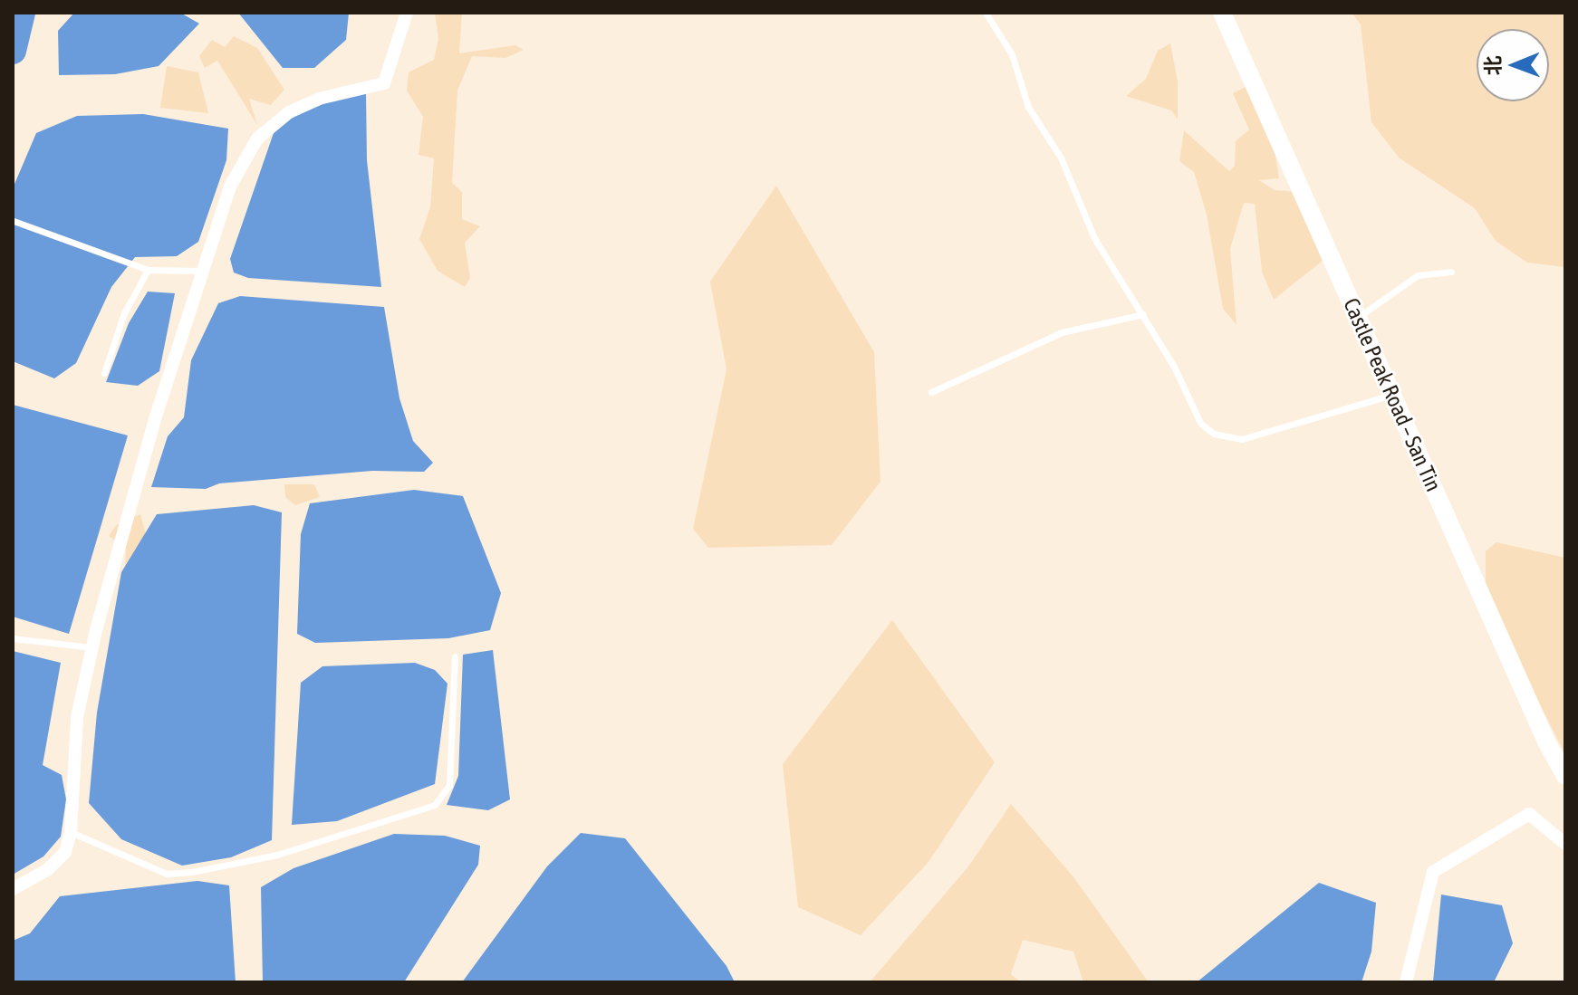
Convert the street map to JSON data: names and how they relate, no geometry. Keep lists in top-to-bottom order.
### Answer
{
  "streets": {
    "main road": ["Castle Peak Road – San Tin"]
  },
  "north": "left"
}
